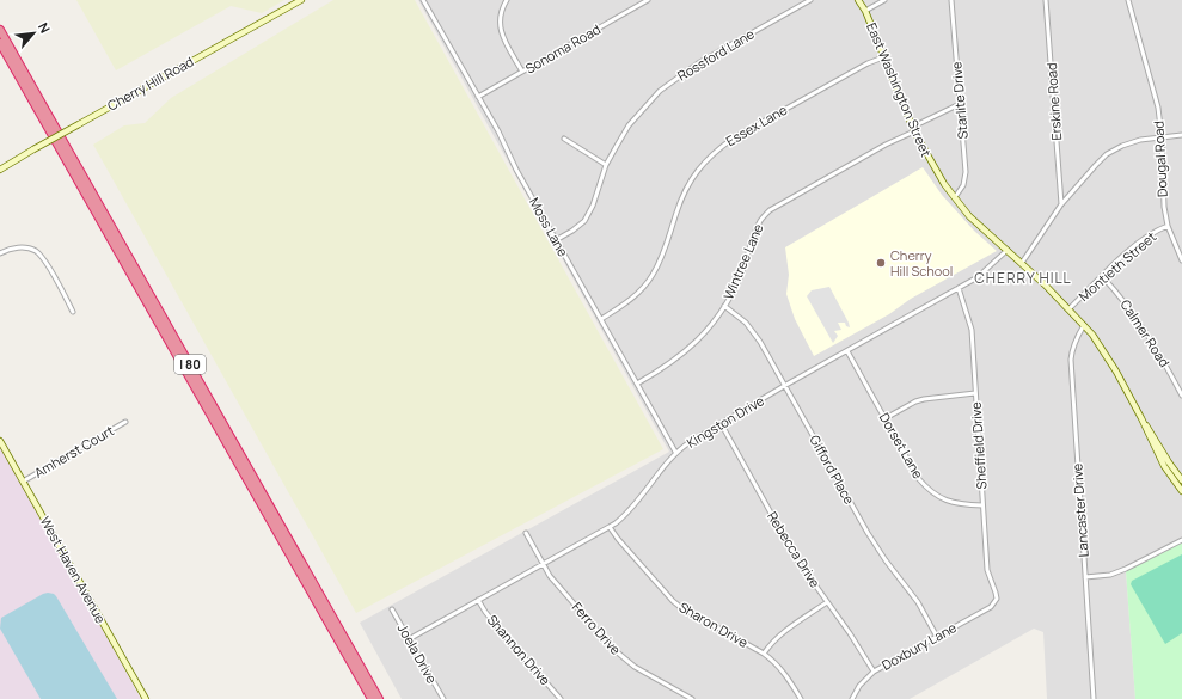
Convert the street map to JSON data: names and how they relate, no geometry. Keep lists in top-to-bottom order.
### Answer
{
  "streets": {
    "highway": ["I 80"],
    "street": [
      "Sonoma Road",
      "Rossford Lane",
      "Cherry Hill Road",
      "East Washington Street",
      "Starlite Drive",
      "Erskine Road",
      "Essex Lane",
      "Dougal Road",
      "Moss Lane",
      "Wintree Lane",
      "Montieth Street",
      "Calmer Road",
      "Kingston Drive",
      "Dorset Lane",
      "Sheffield Drive",
      "Amherst Court",
      "Gifford Place",
      "Lancaster Drive",
      "Rebecca Drive",
      "West Haven Avenue",
      "Sharon Drive",
      "Ferro Drive",
      "Doxbury Lane",
      "Shannon Drive",
      "Joela Drive"
    ]
  },
  "crossings": [
    ["Sonoma Road", "Moss Lane"],
    ["Rossford Lane", "Moss Lane"],
    ["East Washington Street", "Starlite Drive"],
    ["East Washington Street", "Essex Lane"],
    ["East Washington Street", "Wintree Lane"],
    ["East Washington Street", "Montieth Street"],
    ["East Washington Street", "Kingston Drive"],
    ["East Washington Street", "Lancaster Drive"],
    ["Starlite Drive", "Wintree Lane"],
    ["Essex Lane", "Moss Lane"],
    ["Dougal Road", "Montieth Street"],
    ["Moss Lane", "Wintree Lane"],
    ["Moss Lane", "Kingston Drive"],
    ["Wintree Lane", "Gifford Place"],
    ["Montieth Street", "Calmer Road"],
    ["Kingston Drive", "Dorset Lane"],
    ["Kingston Drive", "Sheffield Drive"],
    ["Kingston Drive", "Gifford Place"],
    ["Kingston Drive", "Rebecca Drive"],
    ["Kingston Drive", "Sharon Drive"],
    ["Kingston Drive", "Ferro Drive"],
    ["Kingston Drive", "Shannon Drive"],
    ["Kingston Drive", "Joela Drive"],
    ["Dorset Lane", "Sheffield Drive"],
    ["Sheffield Drive", "Doxbury Lane"],
    ["Amherst Court", "West Haven Avenue"],
    ["Gifford Place", "Doxbury Lane"],
    ["Rebecca Drive", "Doxbury Lane"]
  ],
  "districts": ["CHERRY HILL"],
  "places": ["Cherry Hill School"],
  "north": "top right"
}
